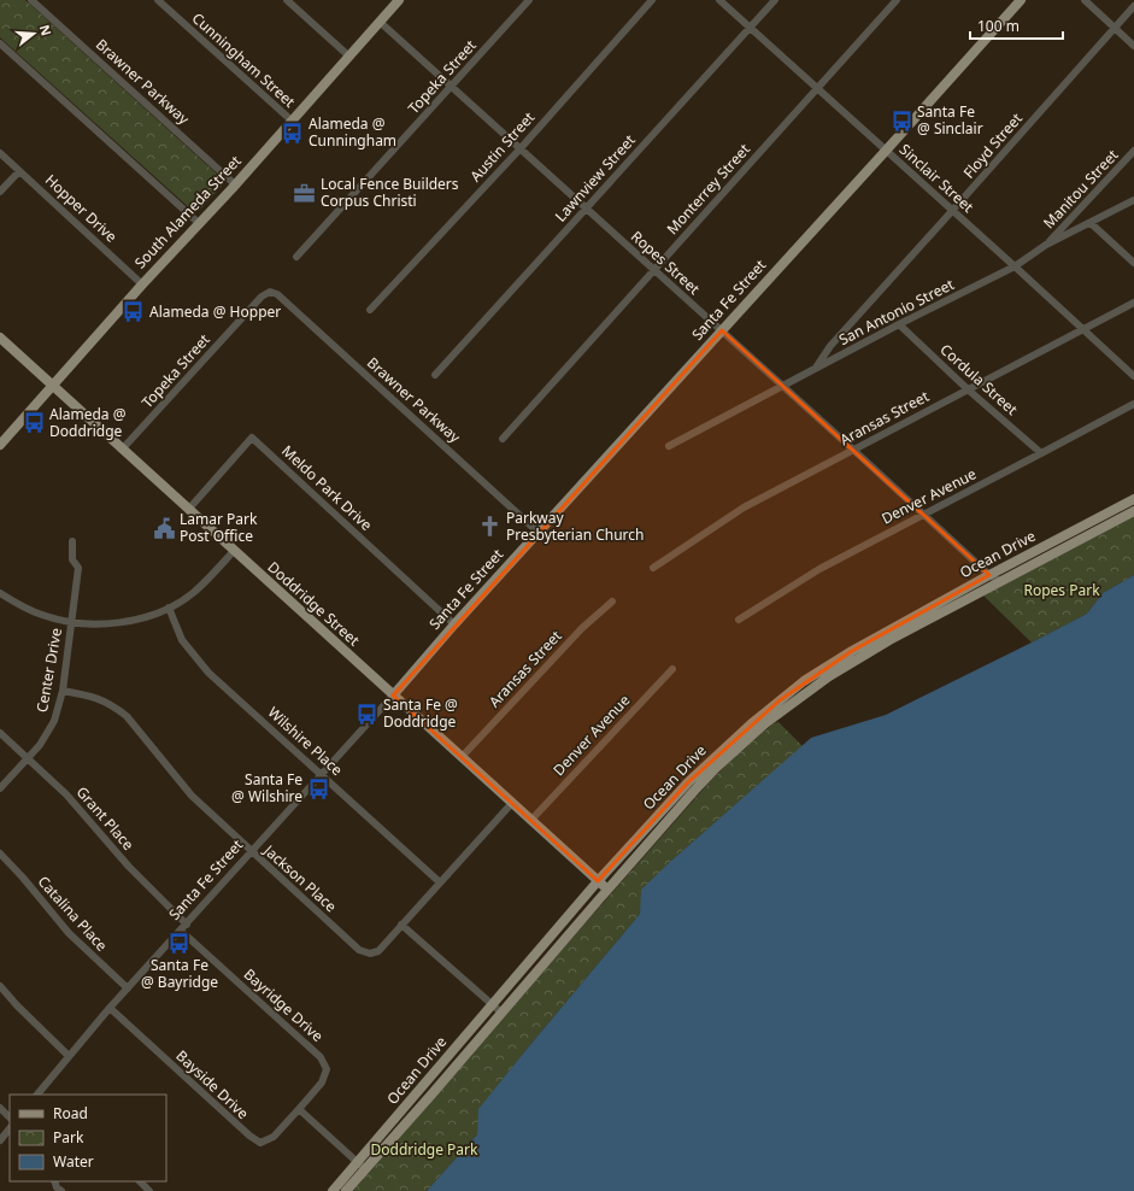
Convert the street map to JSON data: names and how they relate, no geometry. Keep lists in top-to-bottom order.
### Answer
{
  "streets": {
    "main road": [
      "South Alameda Street",
      "Santa Fe Street",
      "Ocean Drive",
      "Doddridge Street"
    ],
    "street": [
      "Cunningham Street",
      "Topeka Street",
      "Brawner Parkway",
      "Floyd Street",
      "Austin Street",
      "Lawnview Street",
      "Sinclair Street",
      "Monterrey Street",
      "Manitou Street",
      "Hopper Drive",
      "Ropes Street",
      "San Antonio Street",
      "Cordula Street",
      "Aransas Street",
      "Meldo Park Drive",
      "Denver Avenue",
      "Center Drive",
      "Wilshire Place",
      "Grant Place",
      "Jackson Place",
      "Catalina Place",
      "Bayridge Drive",
      "Bayside Drive"
    ]
  },
  "crossings": [
    ["Cunningham Street", "South Alameda Street"],
    ["Topeka Street", "Brawner Parkway"],
    ["Topeka Street", "Ropes Street"],
    ["Topeka Street", "Doddridge Street"],
    ["Brawner Parkway", "South Alameda Street"],
    ["Brawner Parkway", "Santa Fe Street"],
    ["Floyd Street", "Sinclair Street"],
    ["Floyd Street", "San Antonio Street"],
    ["Austin Street", "Ropes Street"],
    ["Lawnview Street", "Sinclair Street"],
    ["Lawnview Street", "Ropes Street"],
    ["Sinclair Street", "Monterrey Street"],
    ["Sinclair Street", "Santa Fe Street"],
    ["Sinclair Street", "San Antonio Street"],
    ["Sinclair Street", "Aransas Street"],
    ["Monterrey Street", "Ropes Street"],
    ["Manitou Street", "San Antonio Street"],
    ["Hopper Drive", "South Alameda Street"],
    ["South Alameda Street", "Ropes Street"],
    ["South Alameda Street", "Doddridge Street"],
    ["Ropes Street", "Santa Fe Street"],
    ["Ropes Street", "San Antonio Street"],
    ["Ropes Street", "Aransas Street"],
    ["Ropes Street", "Denver Avenue"],
    ["Ropes Street", "Ocean Drive"],
    ["Santa Fe Street", "Meldo Park Drive"],
    ["Santa Fe Street", "Doddridge Street"],
    ["Santa Fe Street", "Wilshire Place"],
    ["Santa Fe Street", "Grant Place"],
    ["Santa Fe Street", "Jackson Place"],
    ["Santa Fe Street", "Catalina Place"],
    ["Santa Fe Street", "Bayridge Drive"],
    ["Santa Fe Street", "Bayside Drive"],
    ["San Antonio Street", "Cordula Street"],
    ["Cordula Street", "Aransas Street"],
    ["Cordula Street", "Denver Avenue"],
    ["Aransas Street", "Doddridge Street"],
    ["Meldo Park Drive", "Doddridge Street"],
    ["Denver Avenue", "Doddridge Street"],
    ["Ocean Drive", "Doddridge Street"],
    ["Center Drive", "Grant Place"],
    ["Center Drive", "Jackson Place"],
    ["Grant Place", "Bayridge Drive"],
    ["Bayridge Drive", "Bayside Drive"]
  ],
  "parks": ["Ropes Park", "Doddridge Park"],
  "places": {
    "bus stop": [
      "Santa Fe @ Sinclair",
      "Alameda @ Cunningham",
      "Alameda @ Hopper",
      "Alameda @ Doddridge",
      "Santa Fe @ Doddridge",
      "Santa Fe @ Wilshire",
      "Santa Fe @ Bayridge"
    ],
    "office": ["Local Fence Builders Corpus Christi"],
    "church": ["Parkway Presbyterian Church"],
    "public building": ["Lamar Park Post Office"]
  },
  "legend": ["Road", "Park", "Water"],
  "scale_bar": "100 m",
  "north": "right"
}
